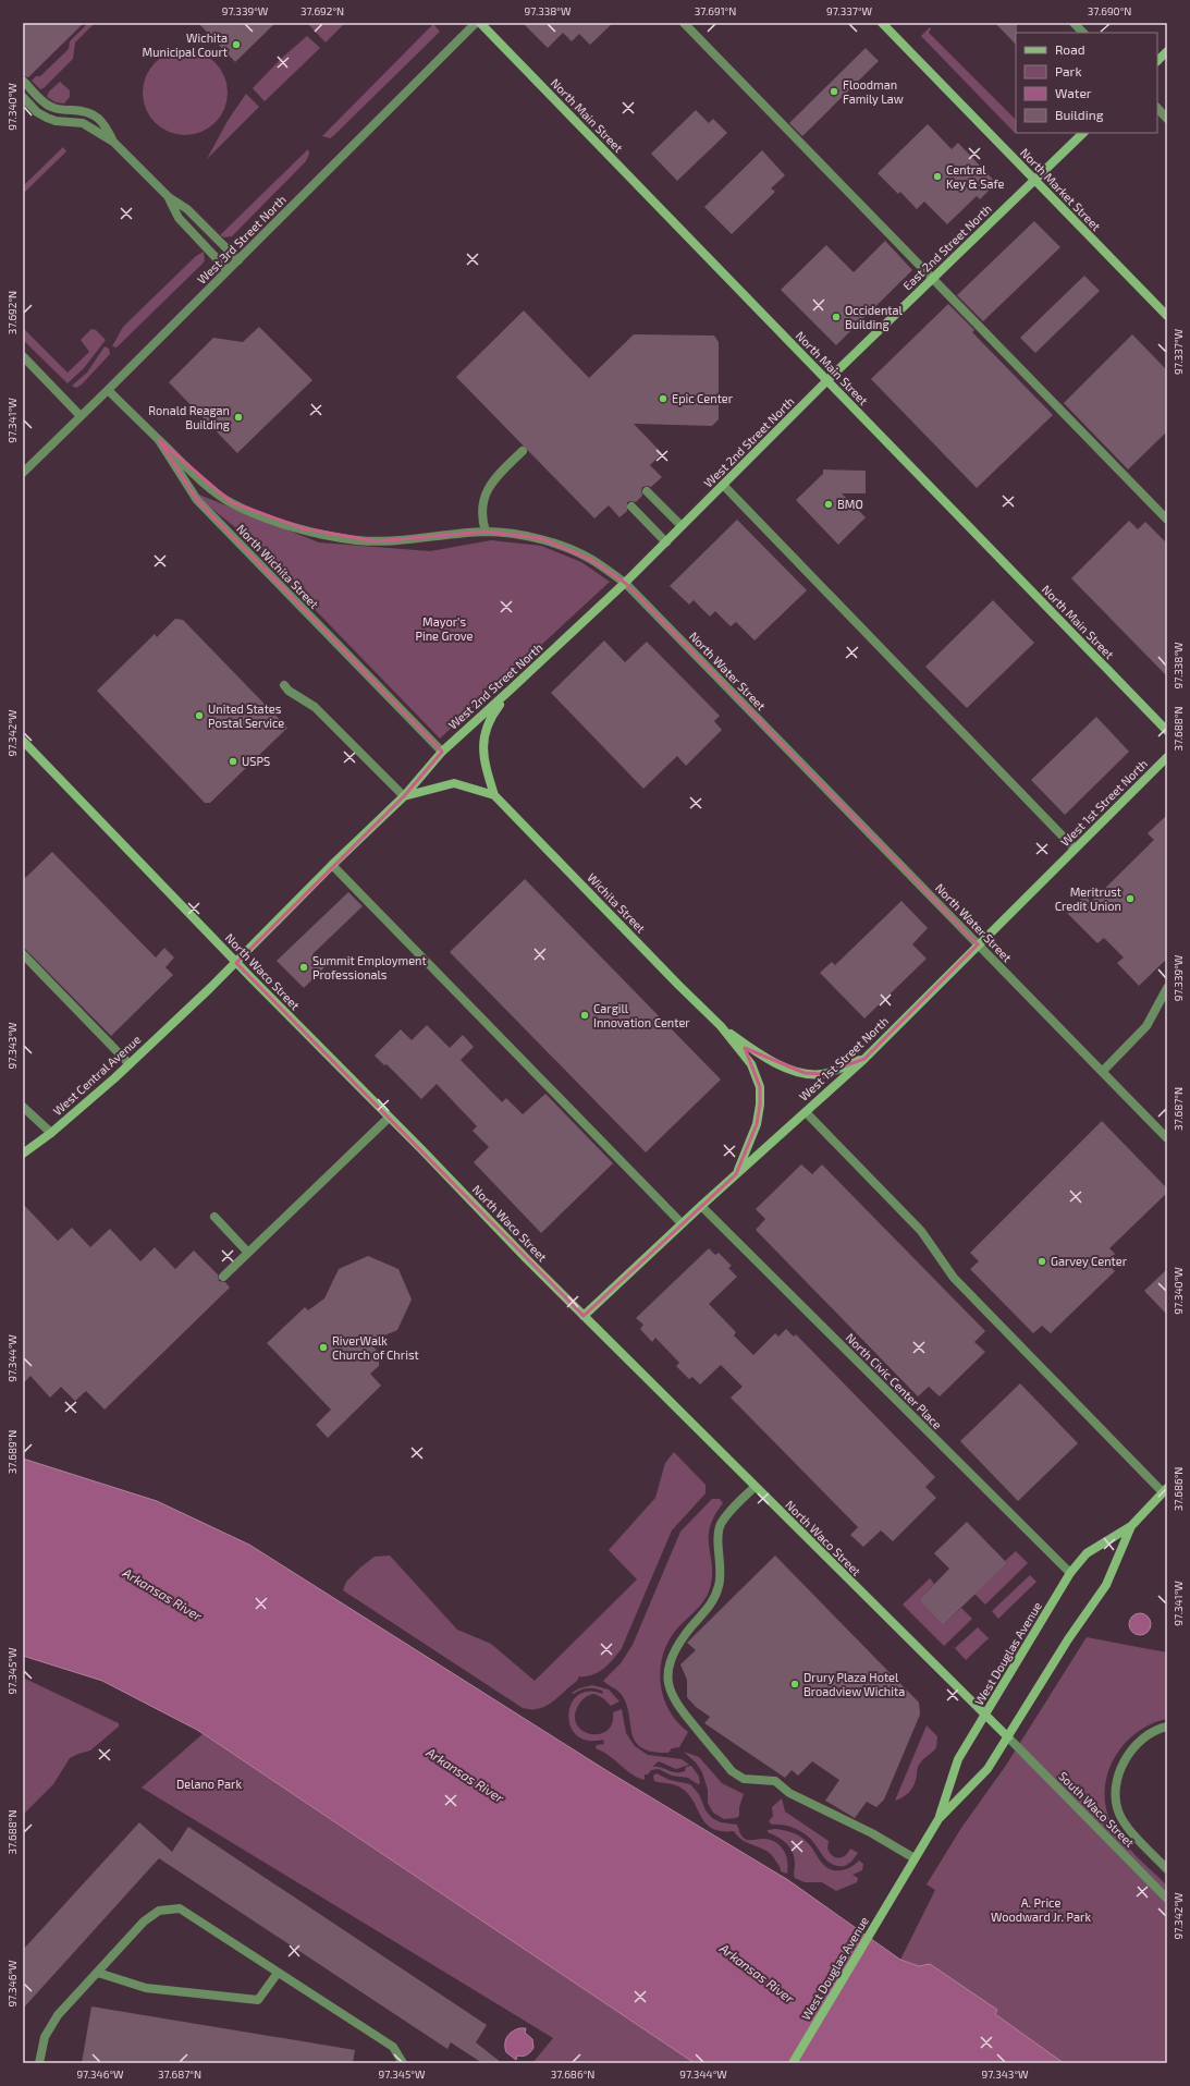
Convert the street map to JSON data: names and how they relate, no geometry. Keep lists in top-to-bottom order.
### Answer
{
  "streets": {
    "street": [
      "North Main Street",
      "North Market Street",
      "West 3rd Street North",
      "East 2nd Street North",
      "West 2nd Street North",
      "North Wichita Street",
      "North Water Street",
      "West 1st Street North",
      "Wichita Street",
      "North Waco Street",
      "West Central Avenue",
      "North Civic Center Place",
      "West Douglas Avenue",
      "South Waco Street"
    ]
  },
  "crossings": [
    ["North Main Street", "East 2nd Street North"],
    ["North Main Street", "West 2nd Street North"],
    ["North Market Street", "East 2nd Street North"],
    ["West 3rd Street North", "North Wichita Street"],
    ["East 2nd Street North", "West 2nd Street North"],
    ["West 2nd Street North", "North Wichita Street"],
    ["West 2nd Street North", "North Water Street"],
    ["West 2nd Street North", "North Waco Street"],
    ["West 2nd Street North", "West Central Avenue"],
    ["North Wichita Street", "North Water Street"],
    ["North Water Street", "West 1st Street North"],
    ["West 1st Street North", "North Waco Street"],
    ["West 1st Street North", "North Civic Center Place"],
    ["North Waco Street", "West Douglas Avenue"],
    ["North Waco Street", "South Waco Street"],
    ["North Civic Center Place", "West Douglas Avenue"],
    ["West Douglas Avenue", "South Waco Street"]
  ],
  "water": ["Arkansas River"],
  "parks": ["Mayor's Pine Grove", "Delano Park", "A. Price Woodward Jr. Park"],
  "places": [
    "Wichita Municipal Court",
    "Floodman Family Law",
    "Central Key & Safe",
    "Occidental Building",
    "Epic Center",
    "Ronald Reagan Building",
    "BMO",
    "United States Postal Service",
    "USPS",
    "Meritrust Credit Union",
    "Summit Employment Professionals",
    "Cargill Innovation Center",
    "Garvey Center",
    "RiverWalk Church of Christ",
    "Drury Plaza Hotel Broadview Wichita"
  ],
  "legend": [
    "Road",
    "Park",
    "Water",
    "Building"
  ],
  "coordinates": [
    "97.339°W",
    "37.692°N",
    "97.338°W",
    "37.691°N",
    "97.337°W",
    "37.690°N",
    "97.340°W",
    "97.341°W",
    "37.688°N",
    "97.342°W",
    "97.343°W",
    "37.687°N",
    "97.344°W",
    "37.689°N",
    "37.686°N",
    "97.345°W",
    "97.346°W"
  ]
}
